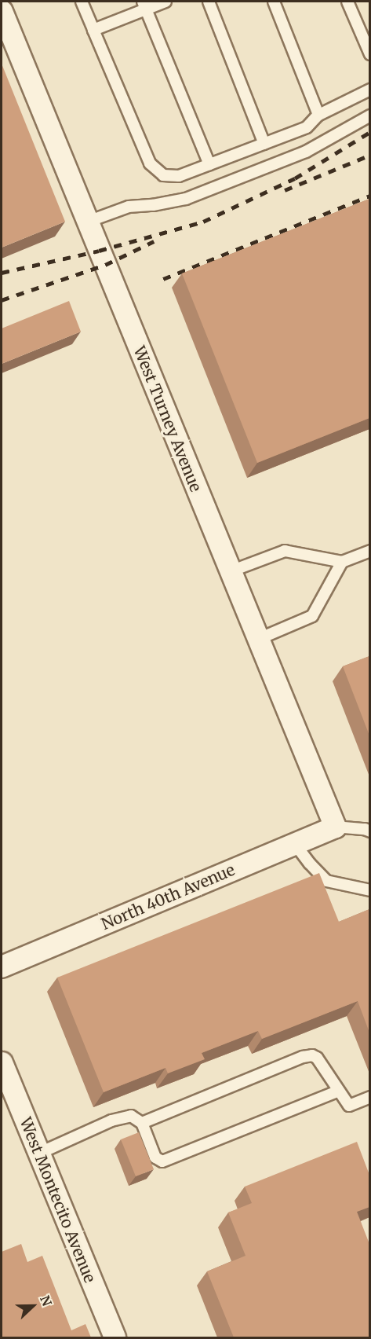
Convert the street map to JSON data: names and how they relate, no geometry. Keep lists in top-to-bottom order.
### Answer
{
  "streets": {
    "street": ["West Turney Avenue", "North 40th Avenue", "West Montecito Avenue"]
  },
  "crossings": [
    ["West Turney Avenue", "North 40th Avenue"]
  ],
  "north": "right"
}
